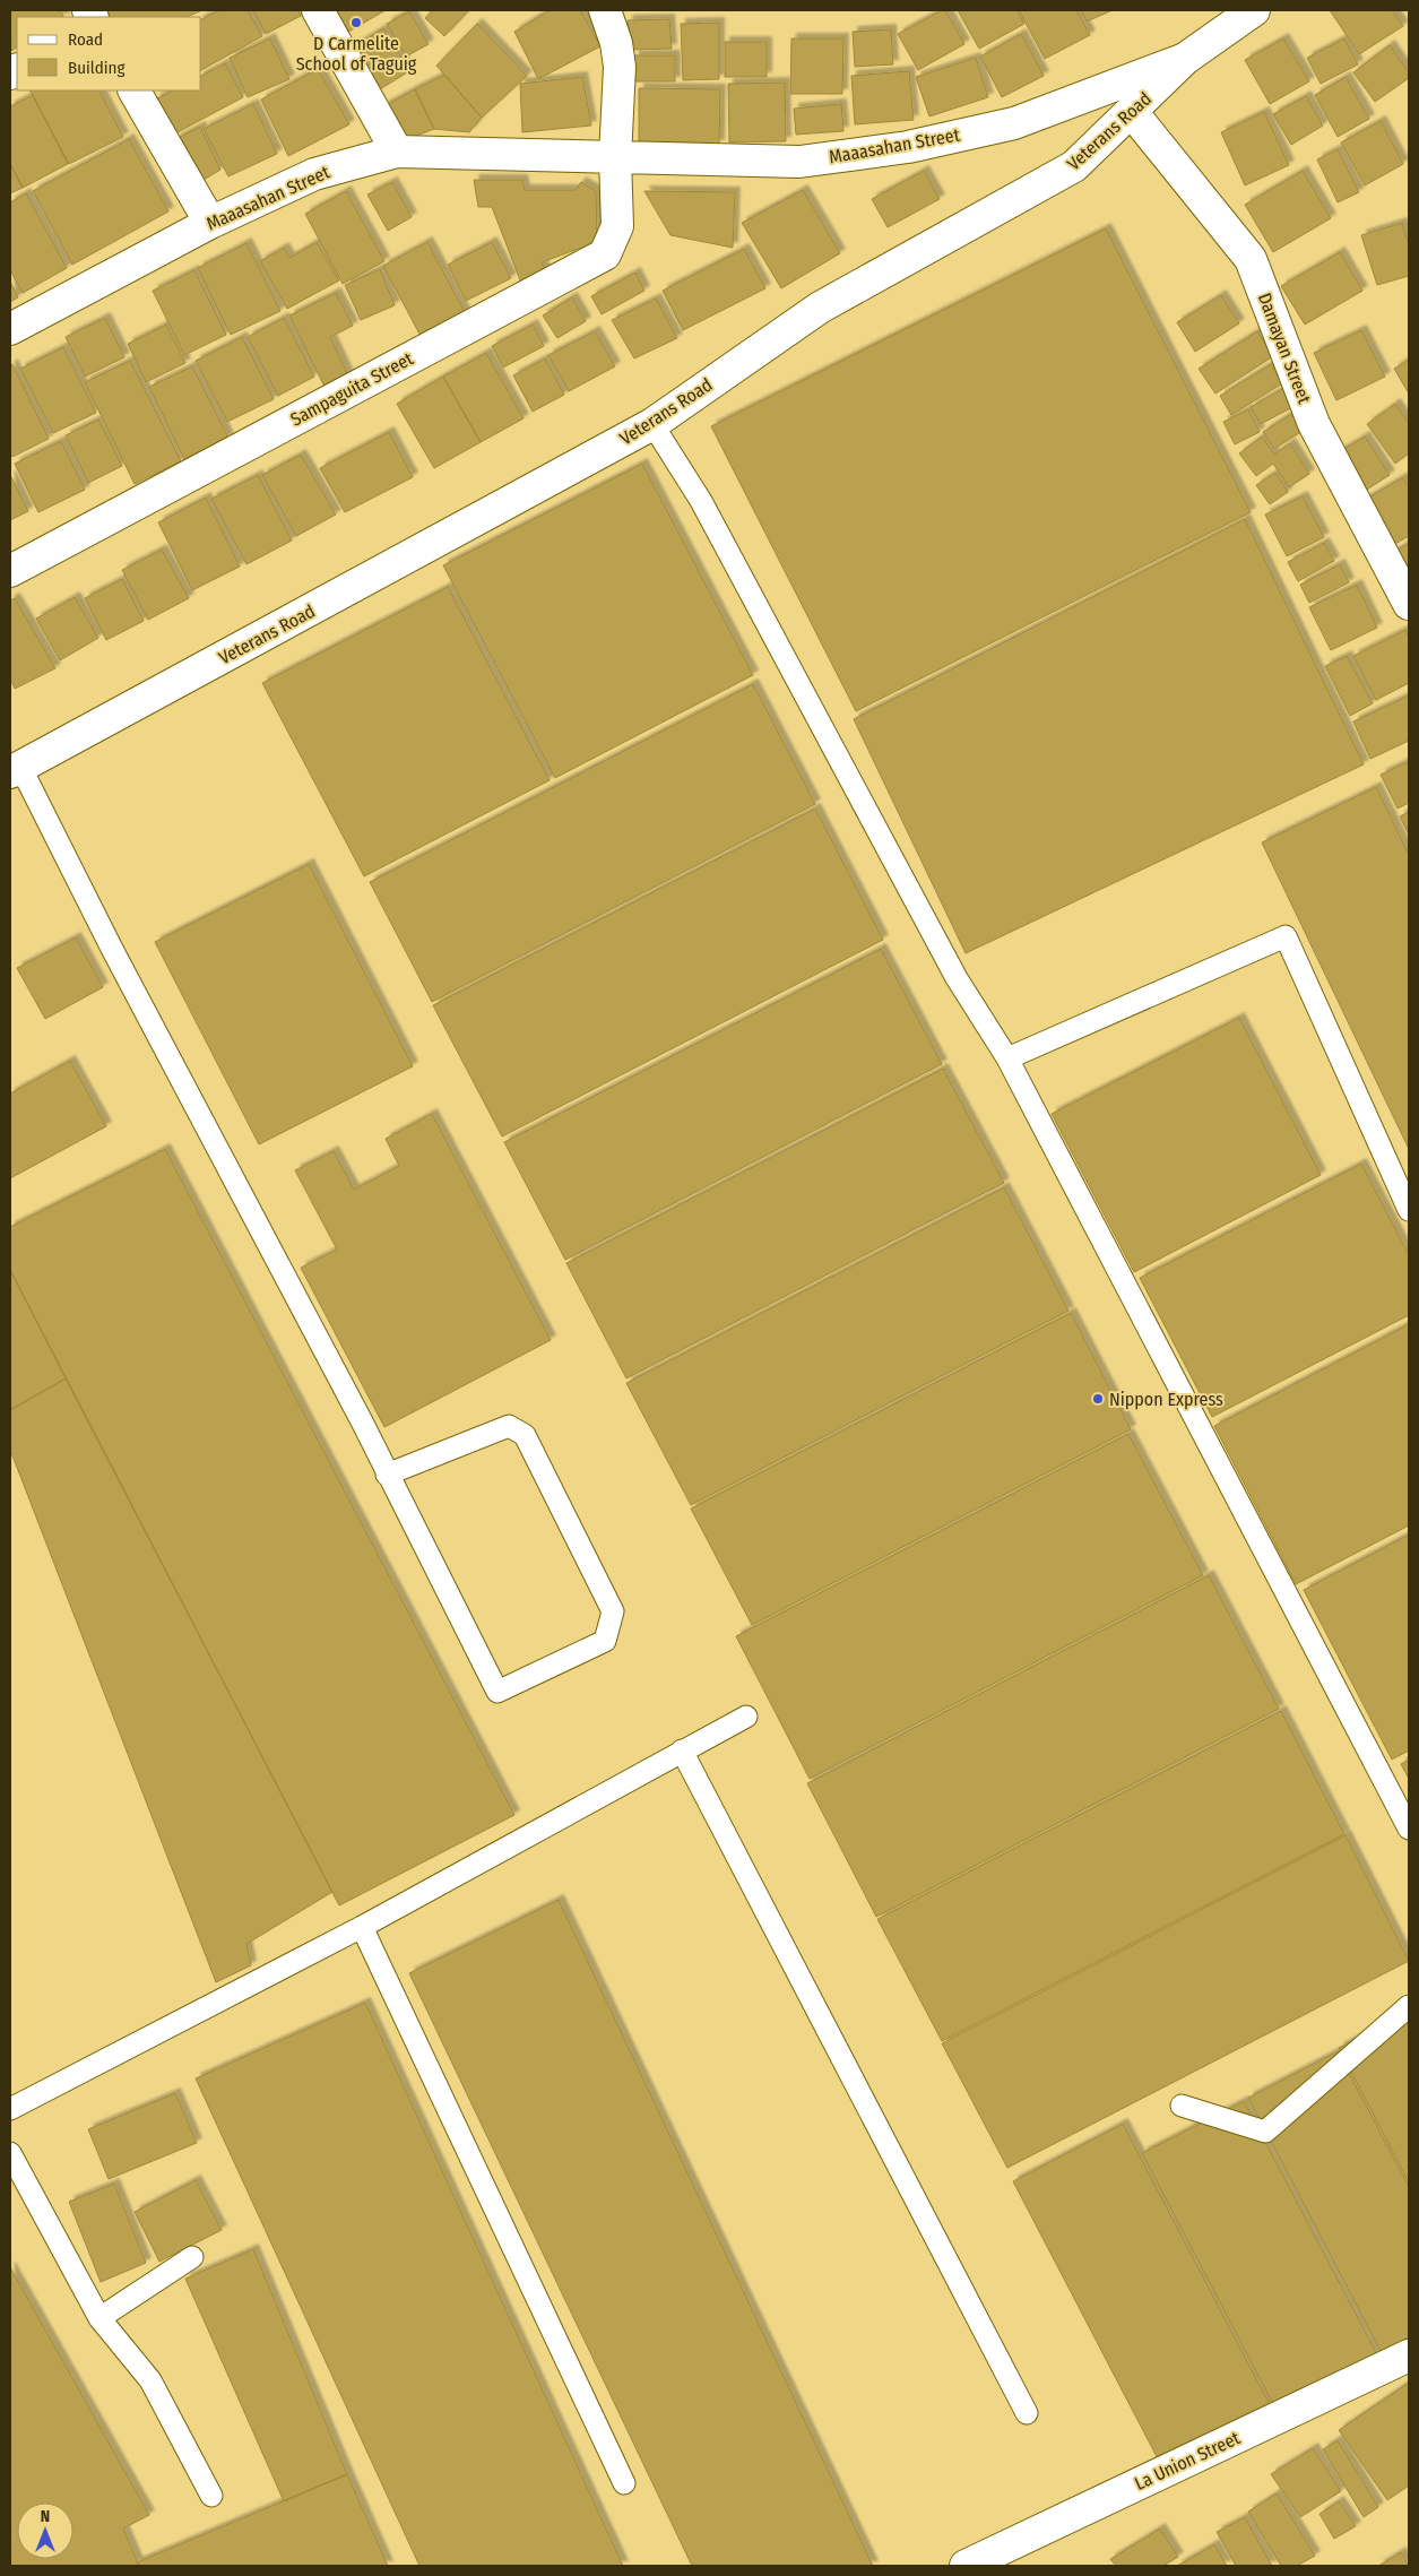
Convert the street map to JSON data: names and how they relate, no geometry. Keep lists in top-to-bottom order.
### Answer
{
  "streets": {
    "street": [
      "Veterans Road",
      "Maaasahan Street",
      "Damayan Street",
      "Sampaguita Street",
      "La Union Street"
    ]
  },
  "crossings": [
    ["Veterans Road", "Maaasahan Street"],
    ["Veterans Road", "Damayan Street"],
    ["Maaasahan Street", "Sampaguita Street"]
  ],
  "places": ["D Carmelite School of Taguig", "Nippon Express"],
  "legend": ["Road", "Building"],
  "north": "top"
}
